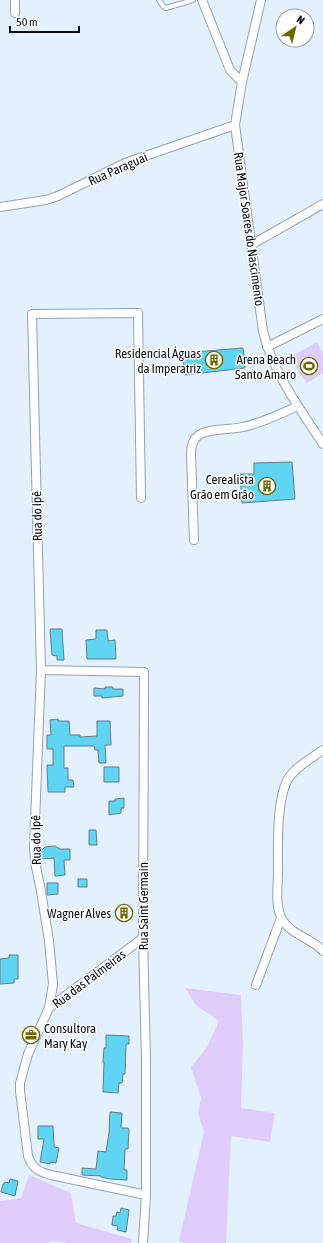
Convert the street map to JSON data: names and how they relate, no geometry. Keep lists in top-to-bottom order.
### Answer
{
  "streets": {
    "street": [
      "Rua Paraguai",
      "Rua Major Soares do Nascimento",
      "Rua do Ipê",
      "Rua Saint Germain",
      "Rua das Palmeiras"
    ]
  },
  "crossings": [
    ["Rua Paraguai", "Rua Major Soares do Nascimento"],
    ["Rua do Ipê", "Rua Saint Germain"],
    ["Rua do Ipê", "Rua das Palmeiras"],
    ["Rua Saint Germain", "Rua das Palmeiras"]
  ],
  "places": {
    "building": ["Residencial Águas da Imperatriz", "Cerealista Grão em Grão", "Wagner Alves"],
    "sports": ["Arena Beach Santo Amaro"],
    "office": ["Consultora Mary Kay"]
  },
  "scale_bar": "50 m",
  "north": "top right"
}
